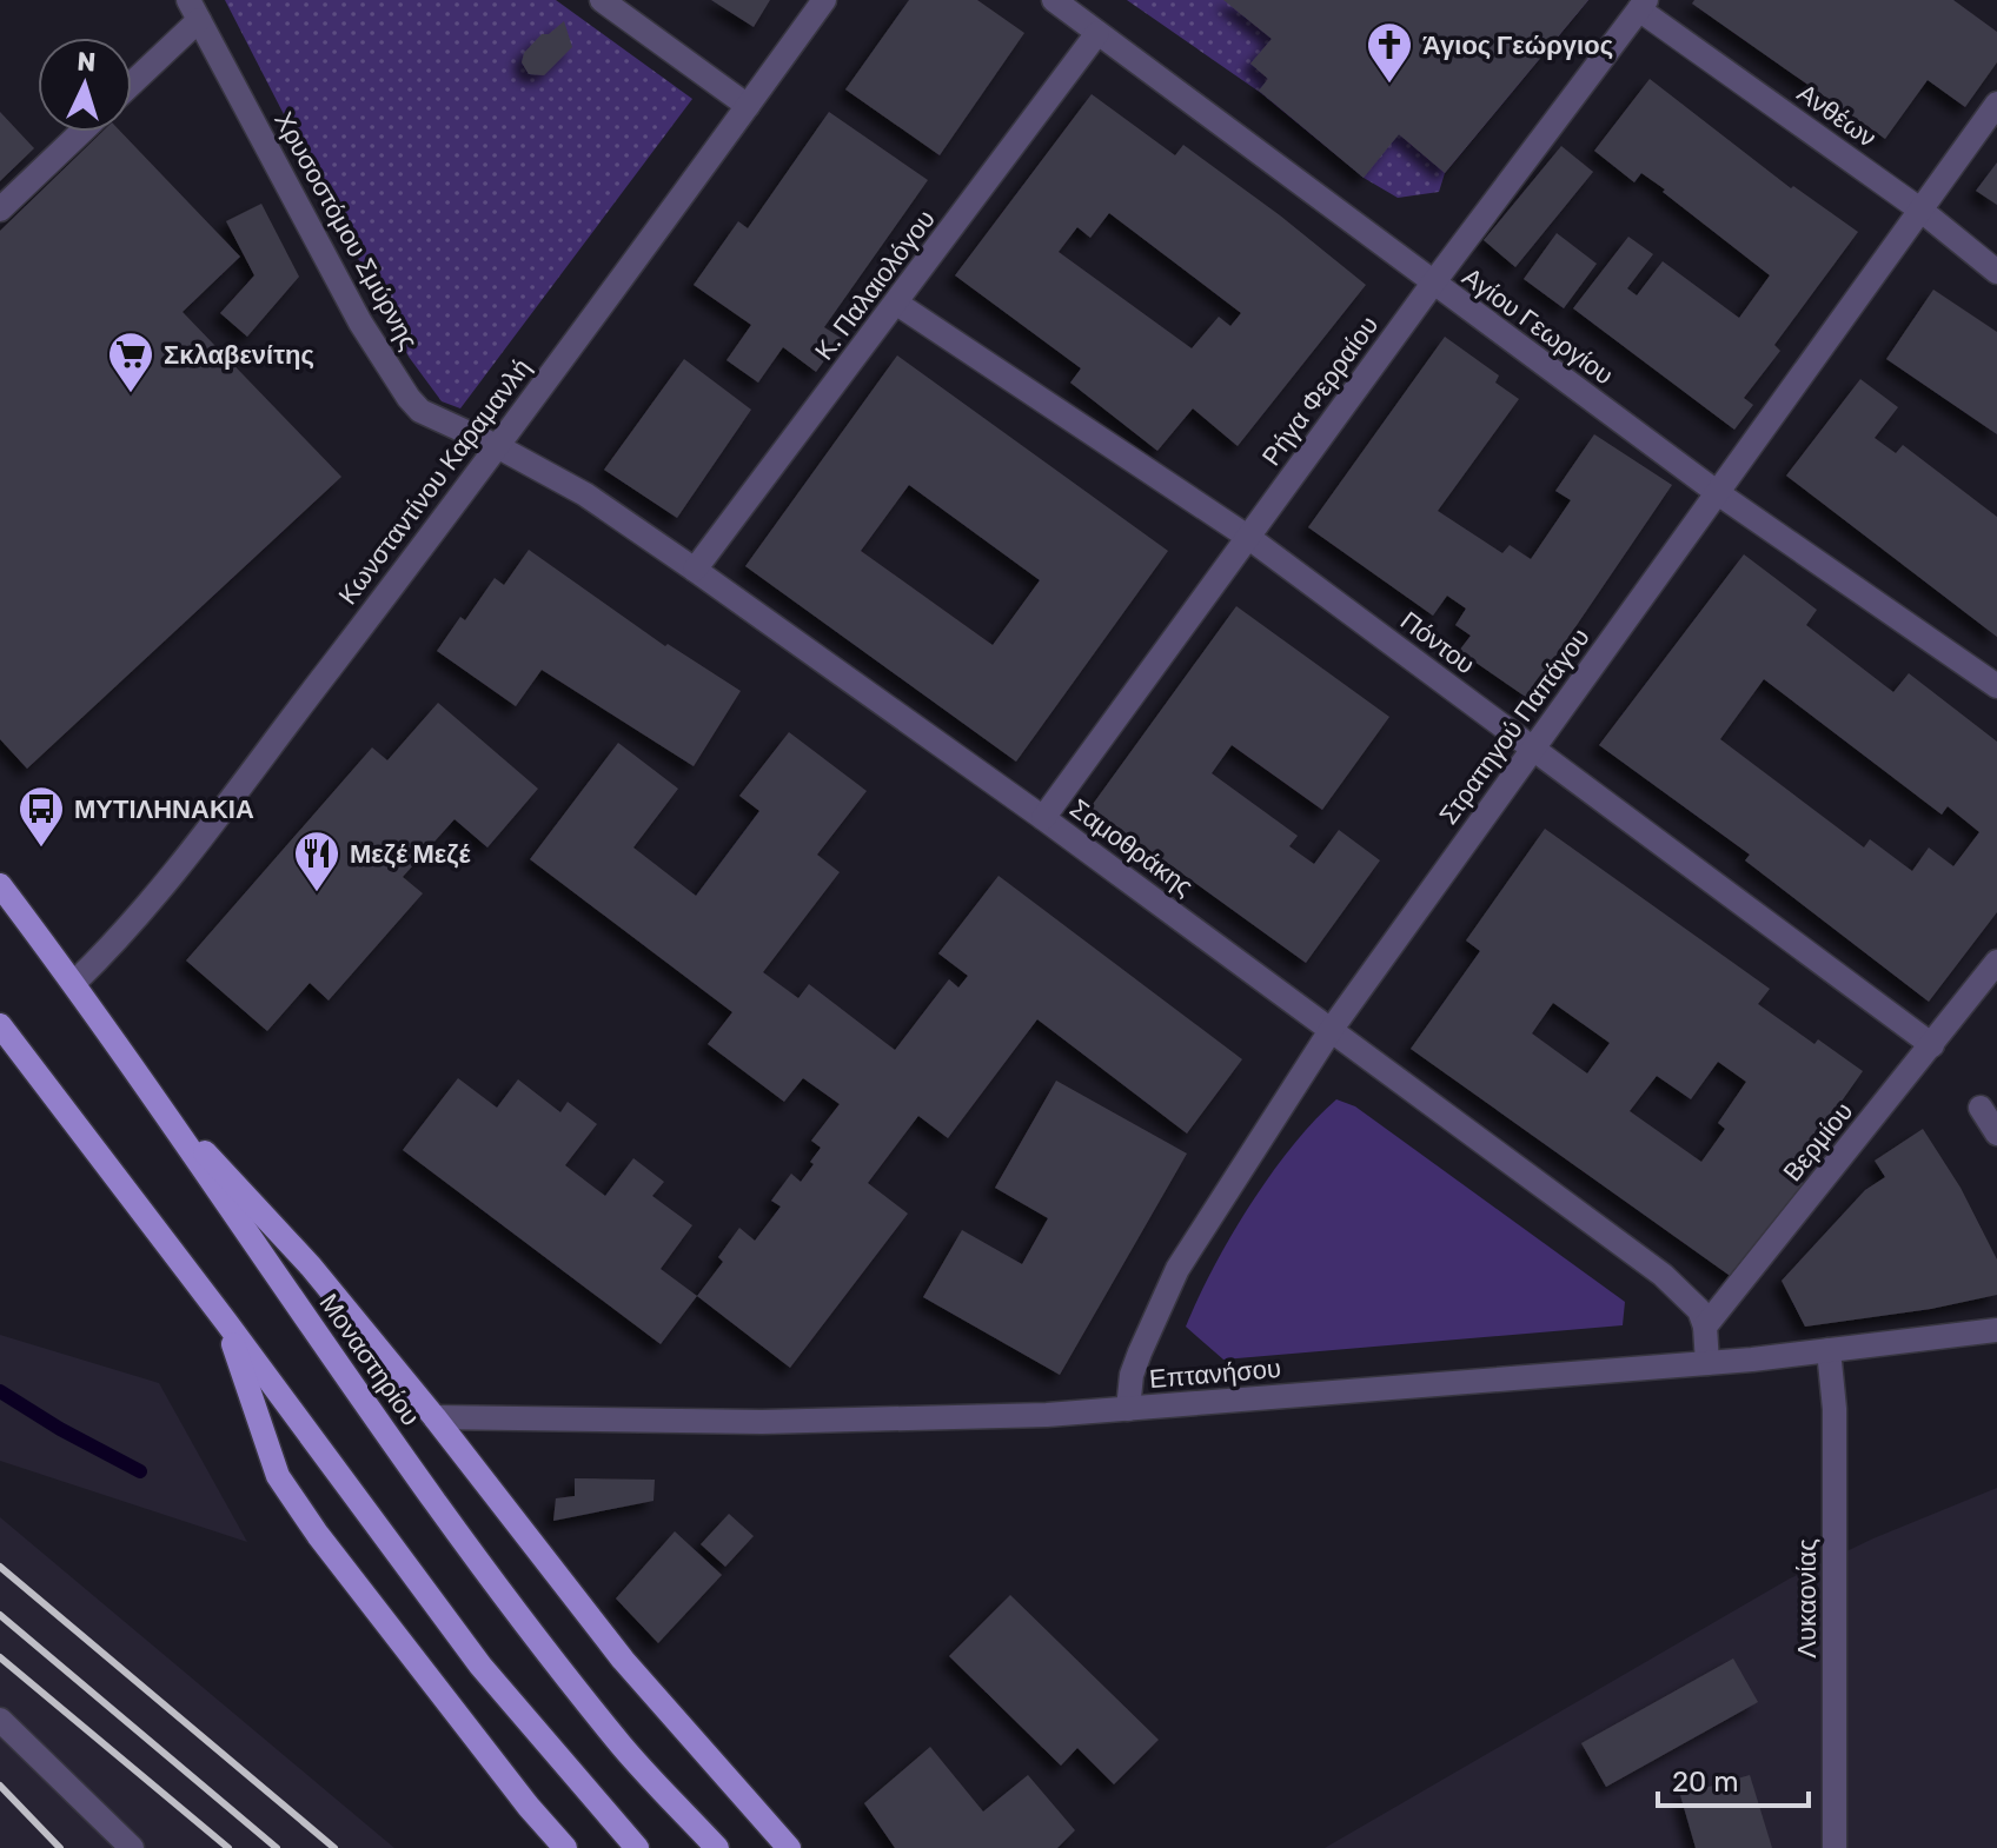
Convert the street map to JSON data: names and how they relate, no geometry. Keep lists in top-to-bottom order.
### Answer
{
  "streets": {
    "main road": ["Μοναστηρίου"],
    "street": [
      "Ανθέων",
      "Χρυσοστόμου Σμύρνης",
      "Κ. Παλαιολόγου",
      "Αγίου Γεωργίου",
      "Ρήγα Φερραίου",
      "Κωνσταντίνου Καραμανλή",
      "Πόντου",
      "Στρατηγού Παπάγου",
      "Σαμοθράκης",
      "Βερμίου",
      "Επτανήσου",
      "Λυκαονίας"
    ]
  },
  "crossings": [
    ["Ανθέων", "Ρήγα Φερραίου"],
    ["Ανθέων", "Στρατηγού Παπάγου"],
    ["Χρυσοστόμου Σμύρνης", "Κωνσταντίνου Καραμανλή"],
    ["Χρυσοστόμου Σμύρνης", "Σαμοθράκης"],
    ["Κ. Παλαιολόγου", "Αγίου Γεωργίου"],
    ["Κ. Παλαιολόγου", "Πόντου"],
    ["Κ. Παλαιολόγου", "Σαμοθράκης"],
    ["Αγίου Γεωργίου", "Ρήγα Φερραίου"],
    ["Αγίου Γεωργίου", "Στρατηγού Παπάγου"],
    ["Ρήγα Φερραίου", "Πόντου"],
    ["Ρήγα Φερραίου", "Σαμοθράκης"],
    ["Κωνσταντίνου Καραμανλή", "Σαμοθράκης"],
    ["Κωνσταντίνου Καραμανλή", "Μοναστηρίου"],
    ["Πόντου", "Στρατηγού Παπάγου"],
    ["Πόντου", "Βερμίου"],
    ["Στρατηγού Παπάγου", "Σαμοθράκης"],
    ["Στρατηγού Παπάγου", "Επτανήσου"],
    ["Σαμοθράκης", "Βερμίου"],
    ["Επτανήσου", "Λυκαονίας"]
  ],
  "places": {
    "church": ["Άγιος Γεώργιος"],
    "supermarket": ["Σκλαβενίτης"],
    "bus stop": ["ΜΥΤΙΛΗΝΑΚΙΑ"],
    "restaurant": ["Μεζέ Μεζέ"]
  },
  "scale_bar": "20 m",
  "north": "top"
}
